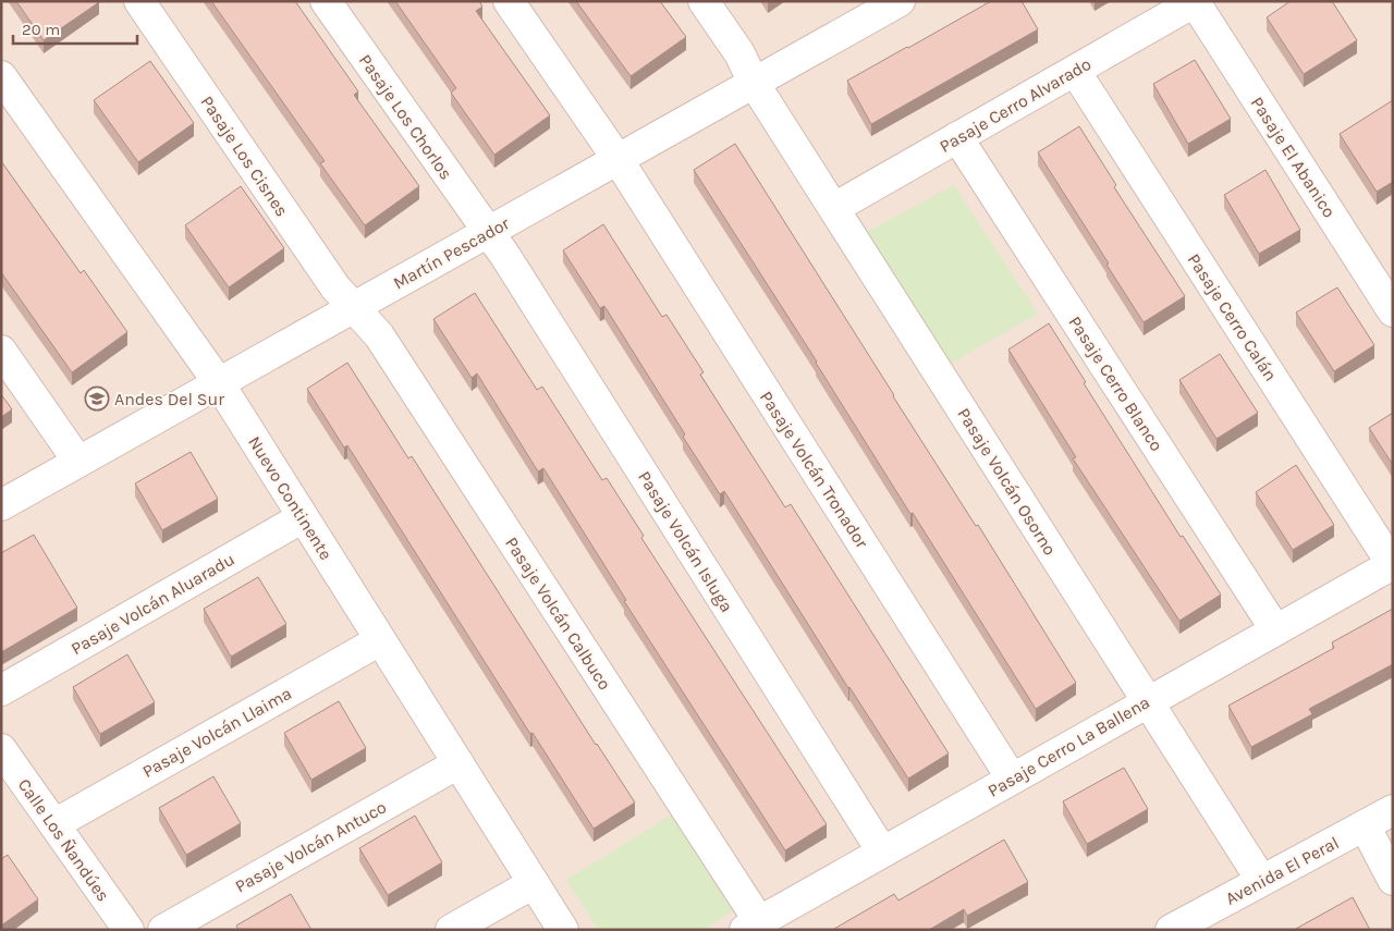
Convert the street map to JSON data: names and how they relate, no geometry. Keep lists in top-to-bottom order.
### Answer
{
  "streets": {
    "street": [
      "Pasaje Cerro Alvarado",
      "Pasaje Los Chorlos",
      "Pasaje Los Cisnes",
      "Pasaje El Abanico",
      "Martín Pescador",
      "Pasaje Cerro Calán",
      "Pasaje Cerro Blanco",
      "Pasaje Volcán Tronador",
      "Pasaje Volcán Osorno",
      "Nuevo Continente",
      "Pasaje Volcán Isluga",
      "Pasaje Volcán Aluaradu",
      "Pasaje Volcán Calbuco",
      "Pasaje Volcán Llaima",
      "Pasaje Cerro La Ballena",
      "Calle Los Ñandúes",
      "Pasaje Volcán Antuco",
      "Avenida El Peral"
    ]
  },
  "crossings": [
    ["Pasaje Cerro Alvarado", "Pasaje El Abanico"],
    ["Pasaje Cerro Alvarado", "Pasaje Cerro Calán"],
    ["Pasaje Cerro Alvarado", "Pasaje Cerro Blanco"],
    ["Pasaje Cerro Alvarado", "Pasaje Volcán Osorno"],
    ["Pasaje Los Chorlos", "Martín Pescador"],
    ["Pasaje Los Chorlos", "Pasaje Volcán Isluga"],
    ["Pasaje Los Cisnes", "Martín Pescador"],
    ["Pasaje Los Cisnes", "Pasaje Volcán Calbuco"],
    ["Martín Pescador", "Pasaje Volcán Tronador"],
    ["Martín Pescador", "Pasaje Volcán Osorno"],
    ["Martín Pescador", "Nuevo Continente"],
    ["Martín Pescador", "Pasaje Volcán Isluga"],
    ["Martín Pescador", "Pasaje Volcán Calbuco"],
    ["Pasaje Cerro Calán", "Pasaje Cerro La Ballena"],
    ["Pasaje Cerro Blanco", "Pasaje Cerro La Ballena"],
    ["Pasaje Volcán Tronador", "Pasaje Cerro La Ballena"],
    ["Pasaje Volcán Osorno", "Pasaje Cerro La Ballena"],
    ["Pasaje Volcán Osorno", "Avenida El Peral"],
    ["Nuevo Continente", "Pasaje Volcán Aluaradu"],
    ["Nuevo Continente", "Pasaje Volcán Llaima"],
    ["Nuevo Continente", "Pasaje Volcán Antuco"],
    ["Pasaje Volcán Isluga", "Pasaje Cerro La Ballena"],
    ["Pasaje Volcán Calbuco", "Pasaje Cerro La Ballena"],
    ["Pasaje Volcán Llaima", "Calle Los Ñandúes"]
  ],
  "places": {
    "school or university": ["Andes Del Sur"]
  },
  "scale_bar": "20 m"
}
